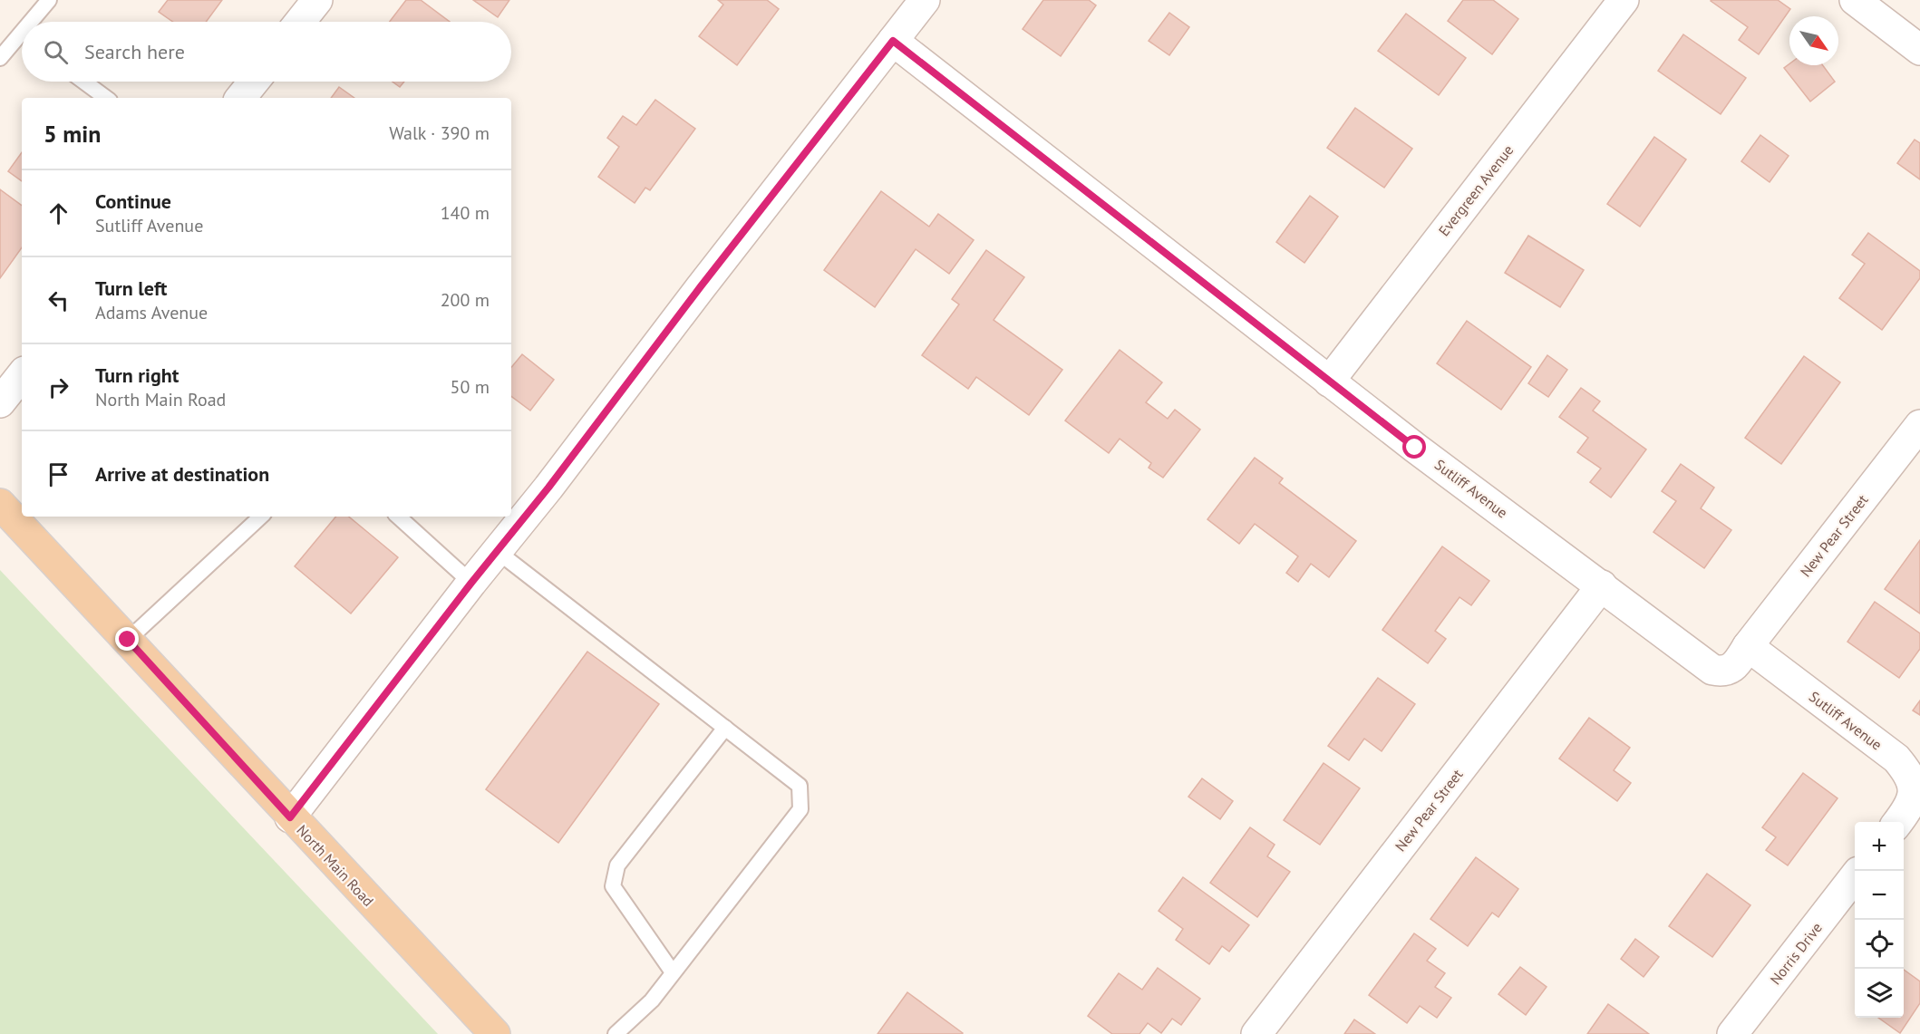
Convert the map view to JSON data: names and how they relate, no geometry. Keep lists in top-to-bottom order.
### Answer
{
  "streets": {
    "main road": ["North Main Road"],
    "street": [
      "Evergreen Avenue",
      "Sutliff Avenue",
      "New Pear Street",
      "Norris Drive"
    ]
  },
  "crossings": [
    ["Evergreen Avenue", "Sutliff Avenue"],
    ["Sutliff Avenue", "New Pear Street"]
  ],
  "north": "bottom right",
  "page": {
    "search": "Search here",
    "heading": ["5 min", "Walk · 390 m"],
    "list": [
      ["Continue", "Sutliff Avenue", "140 m"],
      ["Turn left", "Adams Avenue", "200 m"],
      ["Turn right", "North Main Road", "50 m"],
      "Arrive at destination"
    ],
    "map_buttons": ["+", "−"]
  }
}
